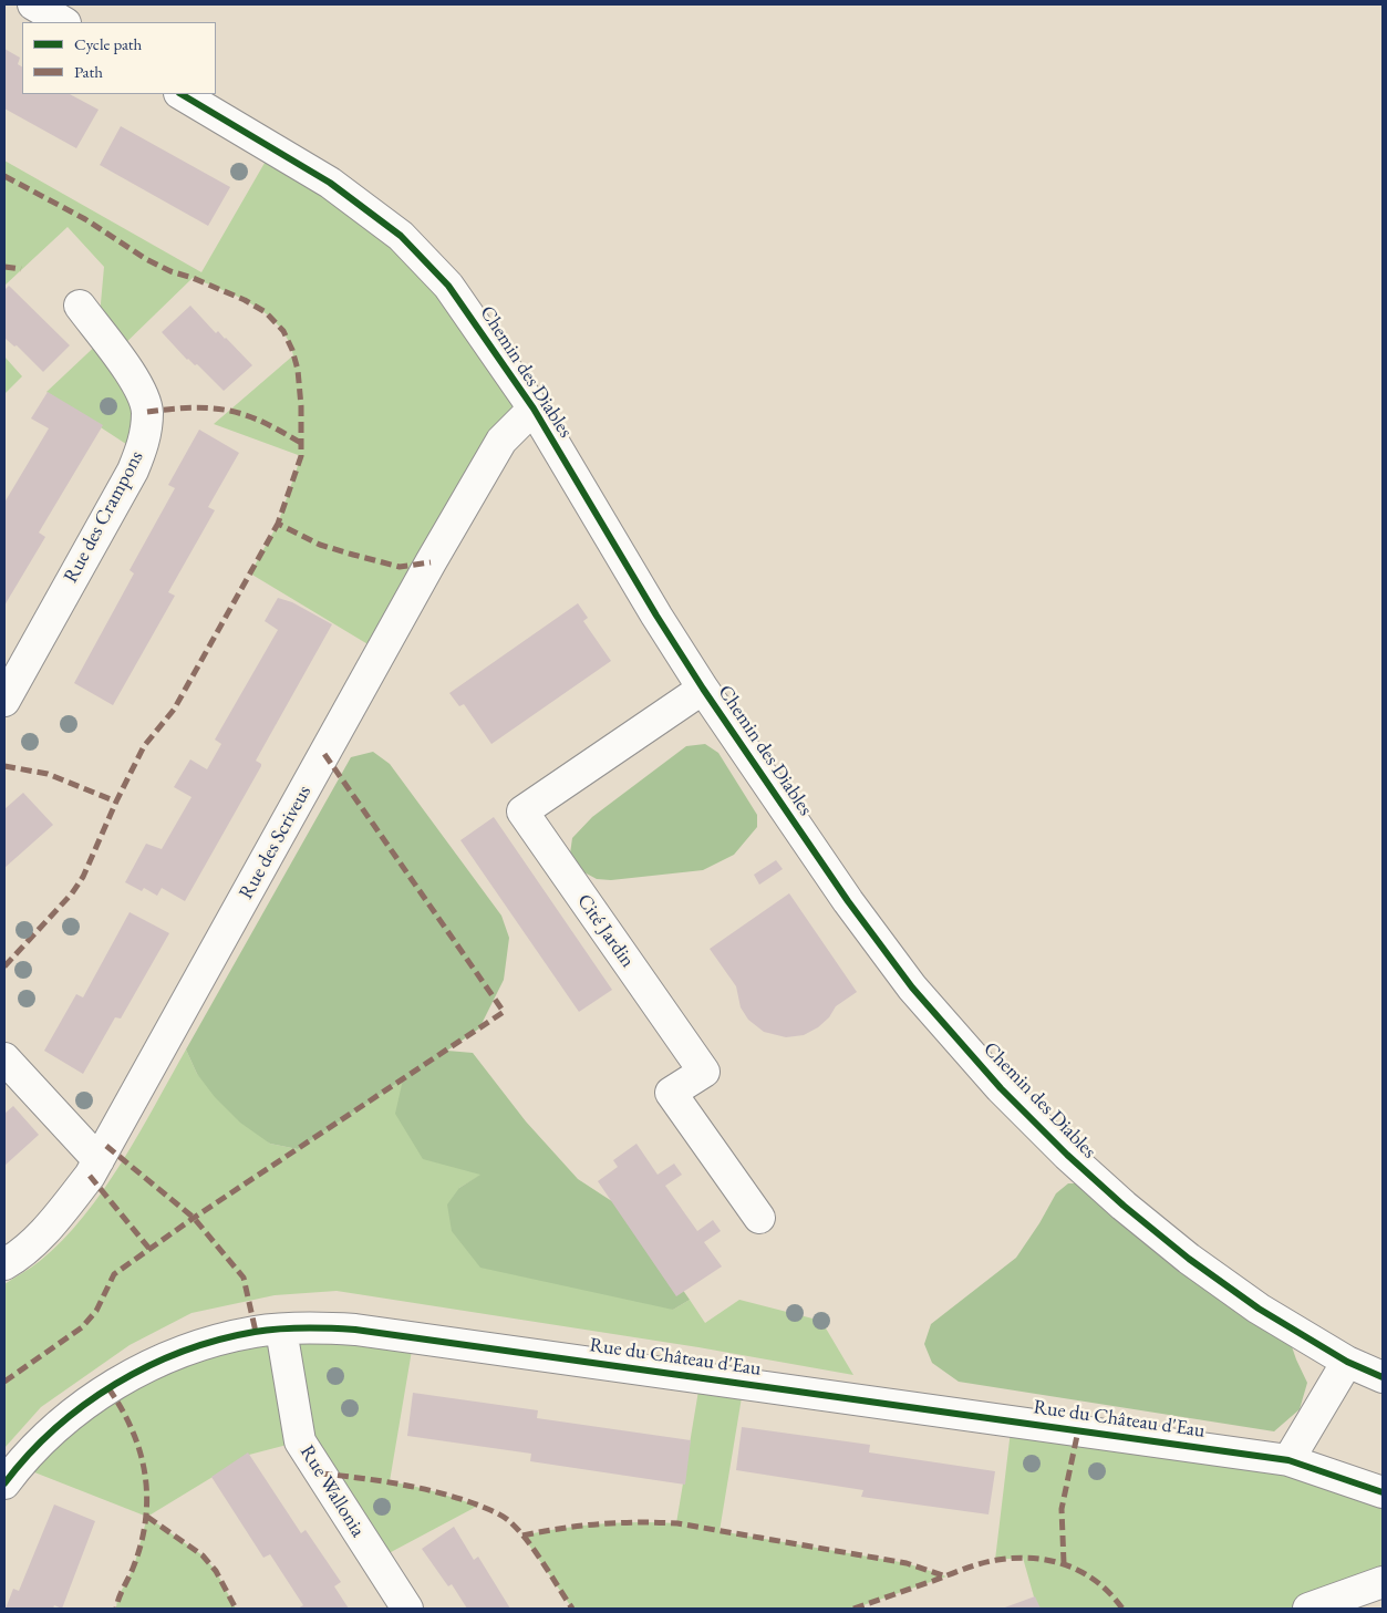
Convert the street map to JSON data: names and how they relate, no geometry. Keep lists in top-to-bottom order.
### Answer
{
  "streets": {
    "street": [
      "Chemin des Diables",
      "Rue des Crampons",
      "Rue des Scriveus",
      "Cité Jardin",
      "Rue du Château d'Eau",
      "Rue Wallonia"
    ]
  },
  "crossings": [
    ["Chemin des Diables", "Rue des Scriveus"],
    ["Chemin des Diables", "Cité Jardin"],
    ["Rue du Château d'Eau", "Rue Wallonia"]
  ],
  "legend": ["Cycle path", "Path"]
}
